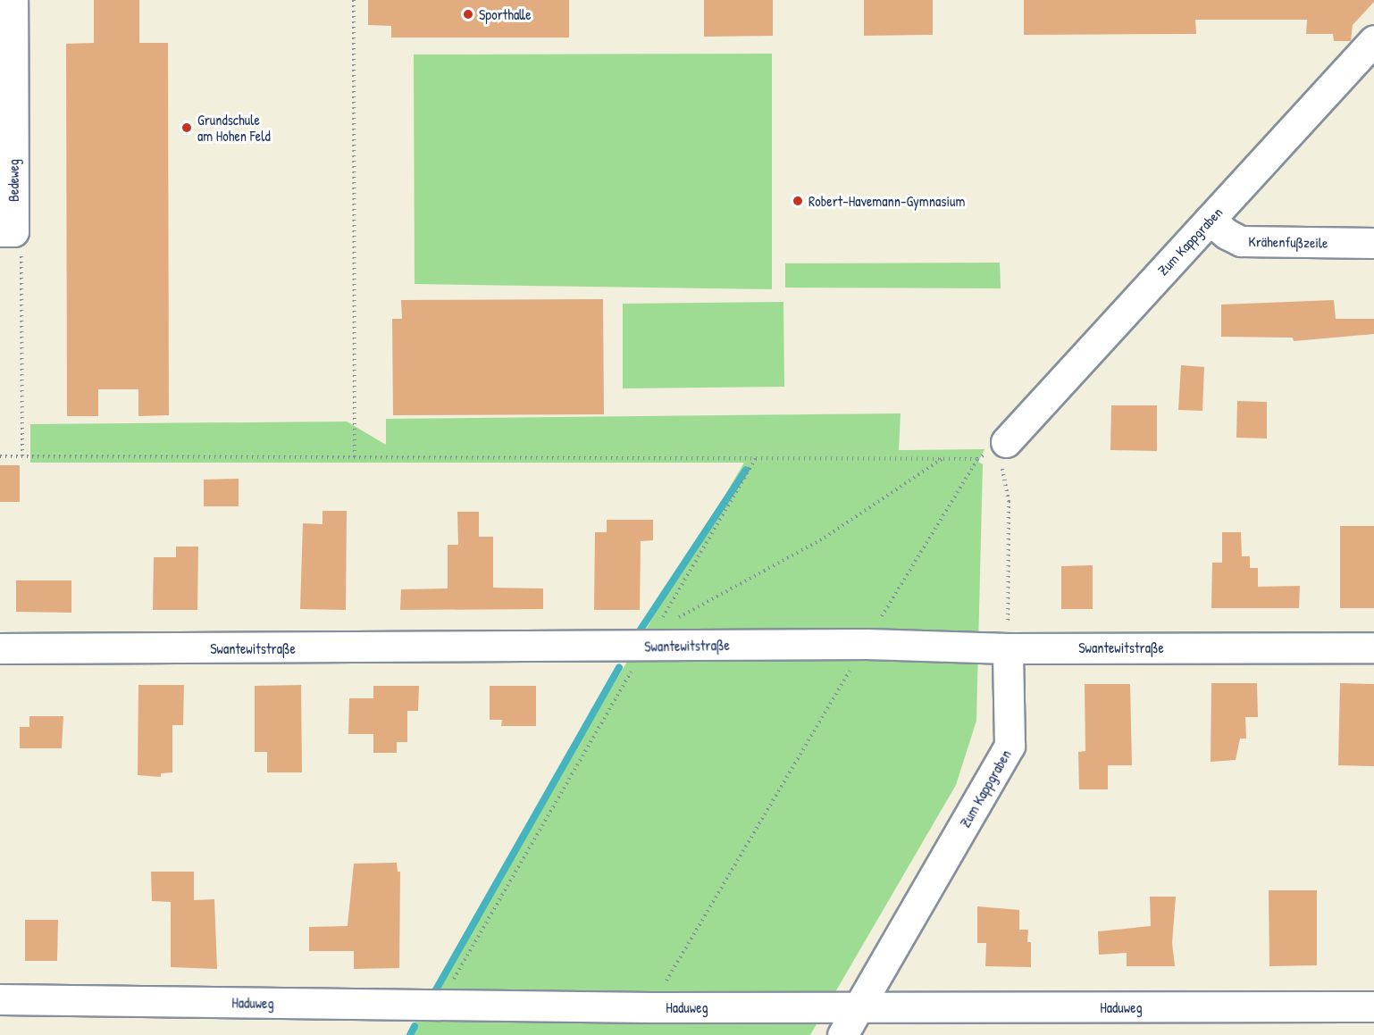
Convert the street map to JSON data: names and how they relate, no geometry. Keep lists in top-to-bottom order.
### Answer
{
  "streets": {
    "street": [
      "Bedeweg",
      "Zum Kappgraben",
      "Krähenfußzeile",
      "Swantewitstraße",
      "Haduweg"
    ]
  },
  "crossings": [
    ["Zum Kappgraben", "Krähenfußzeile"],
    ["Zum Kappgraben", "Swantewitstraße"],
    ["Zum Kappgraben", "Haduweg"]
  ],
  "places": ["Sporthalle", "Grundschule am Hohen Feld", "Robert-Havemann-Gymnasium"]
}
